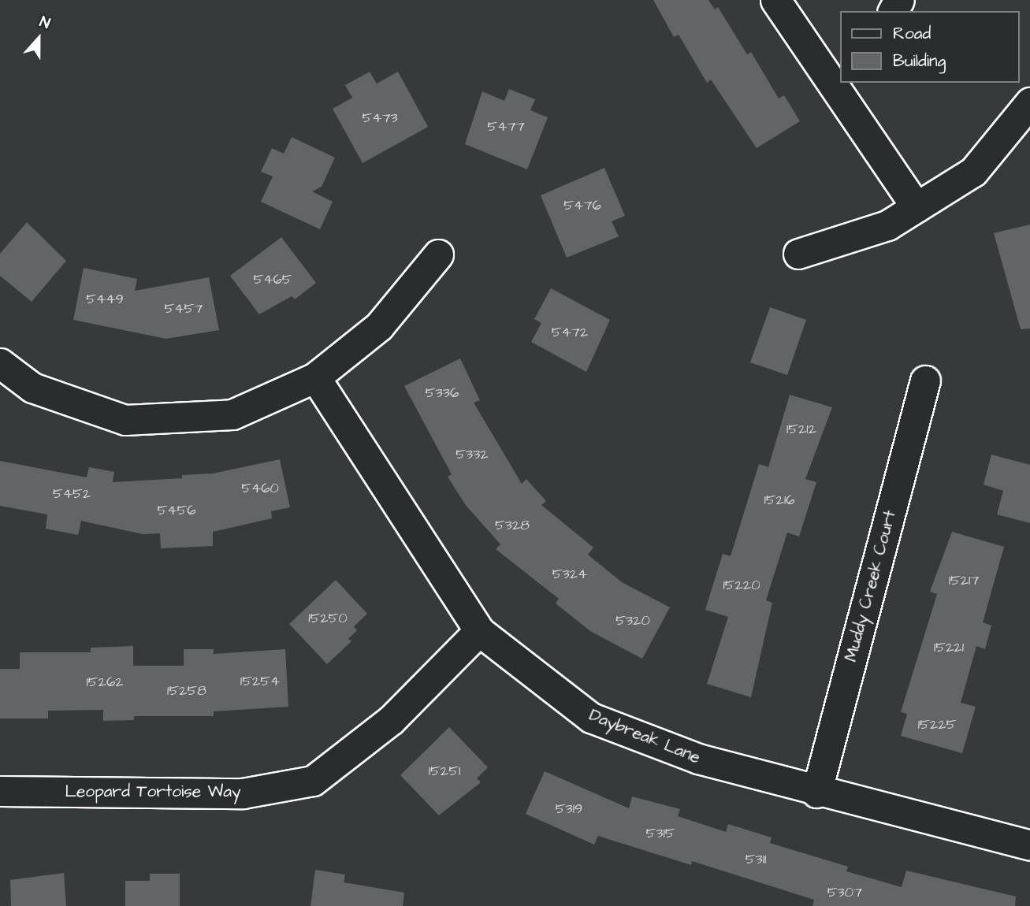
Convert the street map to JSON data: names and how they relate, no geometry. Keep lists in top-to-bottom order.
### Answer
{
  "streets": {
    "street": ["Muddy Creek Court", "Daybreak Lane", "Leopard Tortoise Way"]
  },
  "crossings": [
    ["Muddy Creek Court", "Daybreak Lane"],
    ["Daybreak Lane", "Leopard Tortoise Way"]
  ],
  "house_numbers": [
    "5473",
    "5477",
    "5476",
    "5465",
    "5449",
    "5457",
    "5472",
    "5336",
    "15212",
    "5332",
    "5460",
    "5452",
    "15216",
    "5456",
    "5328",
    "5324",
    "15217",
    "15220",
    "15250",
    "5320",
    "15221",
    "15254",
    "15262",
    "15258",
    "15225",
    "15251",
    "5319",
    "5315",
    "5311",
    "5307"
  ],
  "legend": ["Road", "Building"],
  "north": "top"
}
